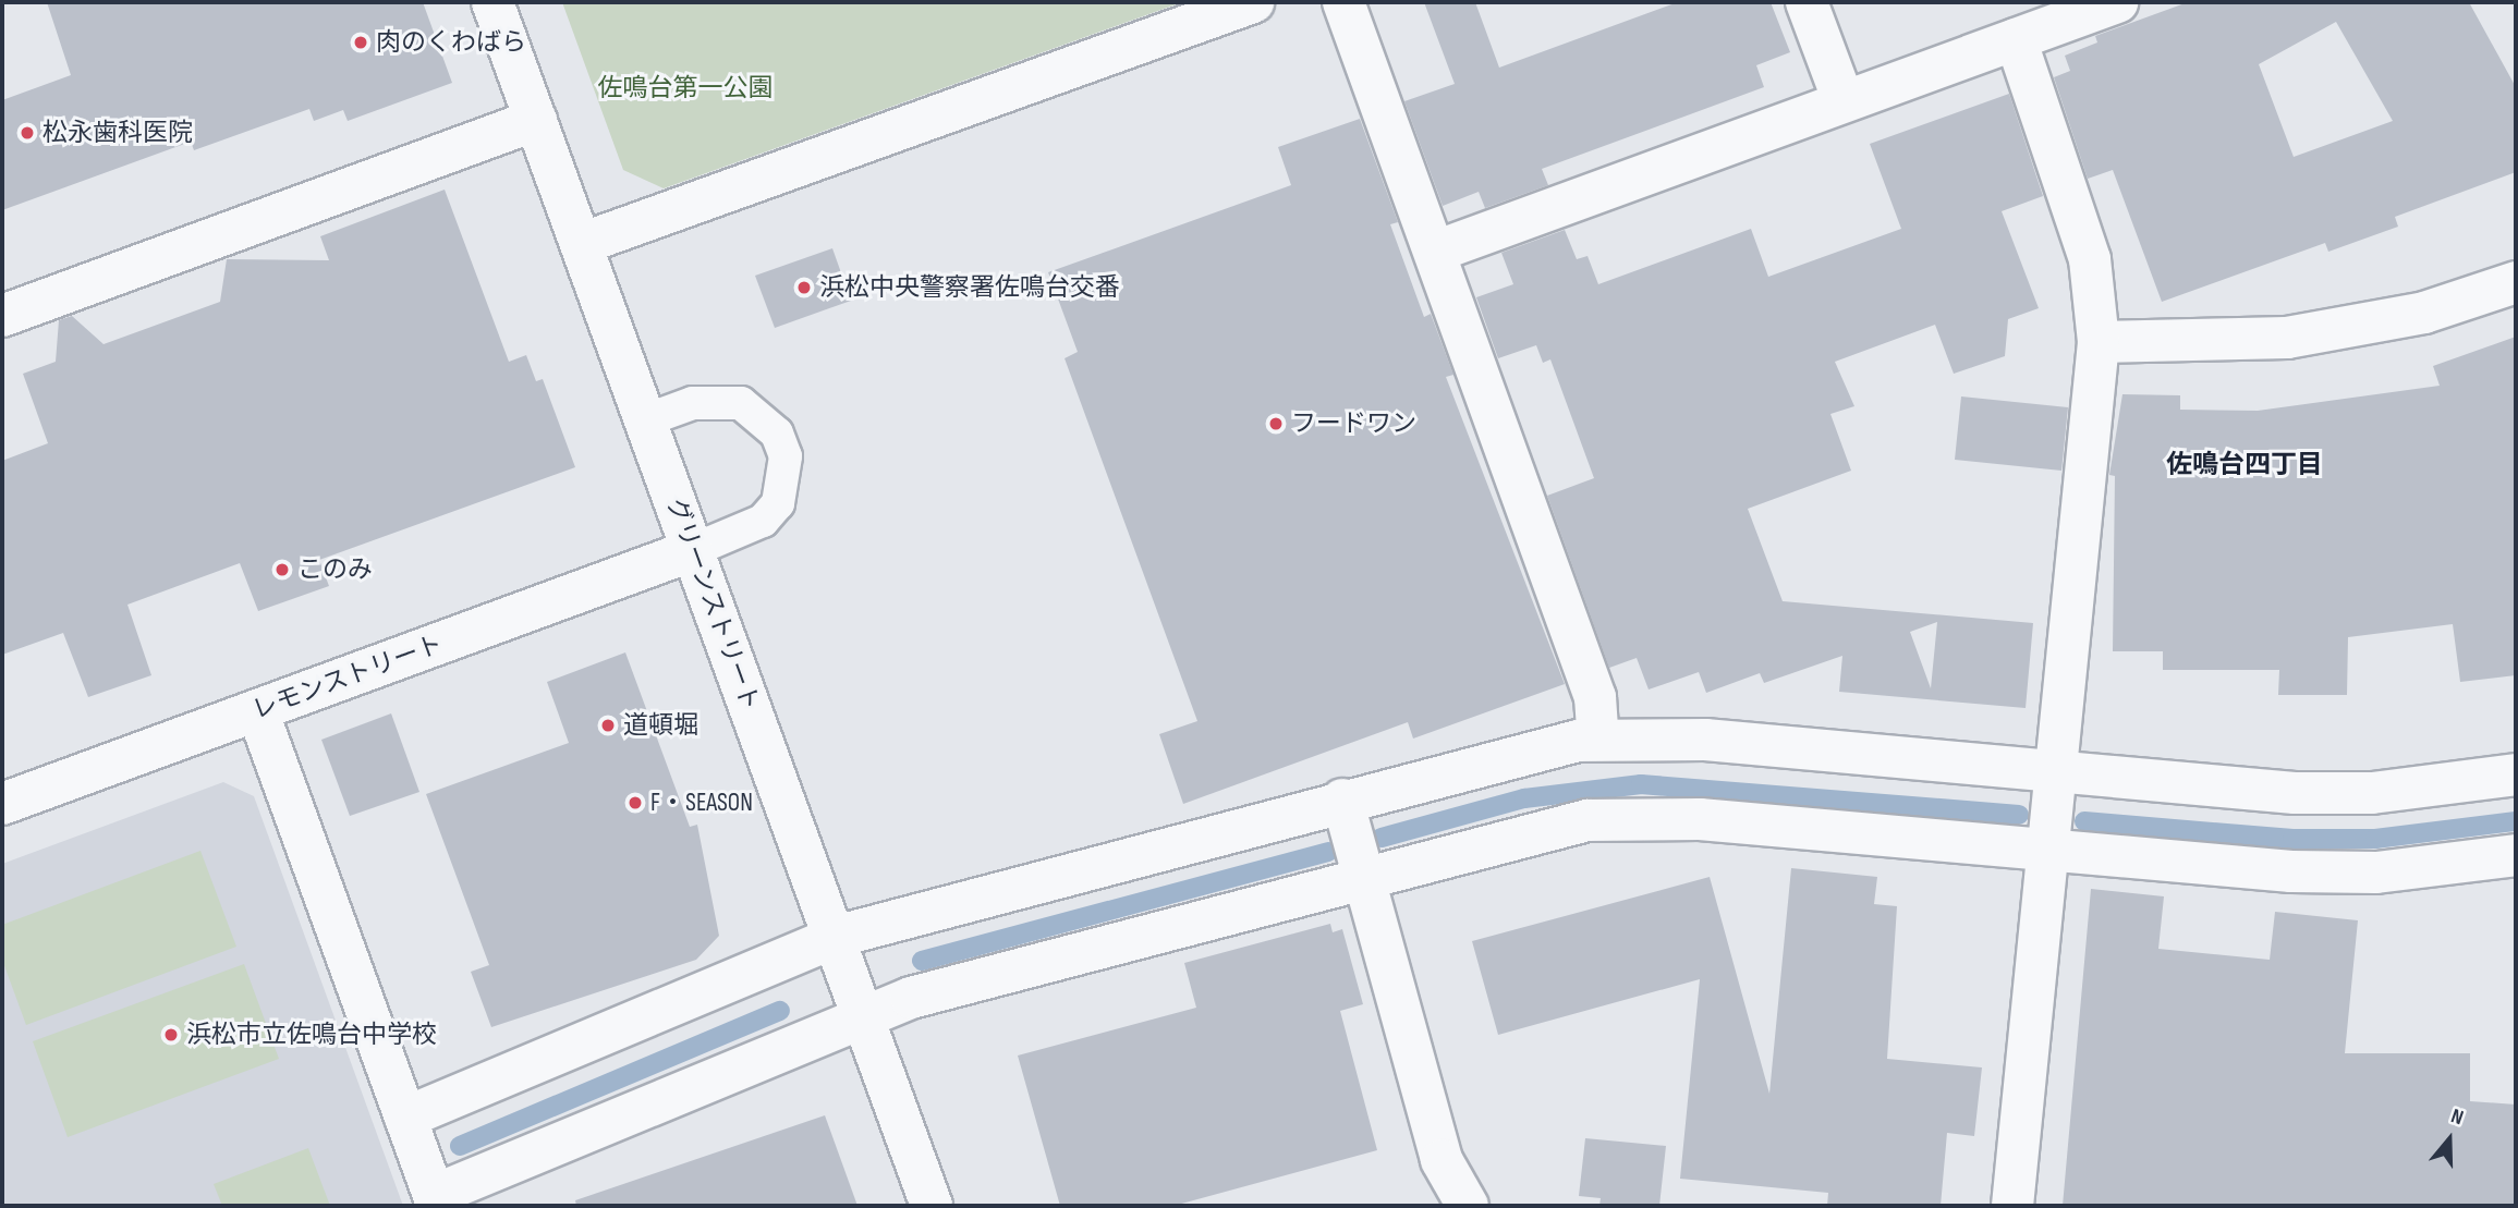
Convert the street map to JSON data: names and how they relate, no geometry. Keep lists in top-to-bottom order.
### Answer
{
  "streets": {
    "street": ["グリーンストリート", "レモンストリート"]
  },
  "crossings": [
    ["グリーンストリート", "レモンストリート"]
  ],
  "districts": ["佐鳴台四丁目"],
  "parks": ["佐鳴台第一公園"],
  "places": [
    "肉のくわばら",
    "松永歯科医院",
    "浜松中央警察署佐鳴台交番",
    "フードワン",
    "このみ",
    "道頓堀",
    "F・SEASON",
    "浜松市立佐鳴台中学校"
  ],
  "north": "top"
}
